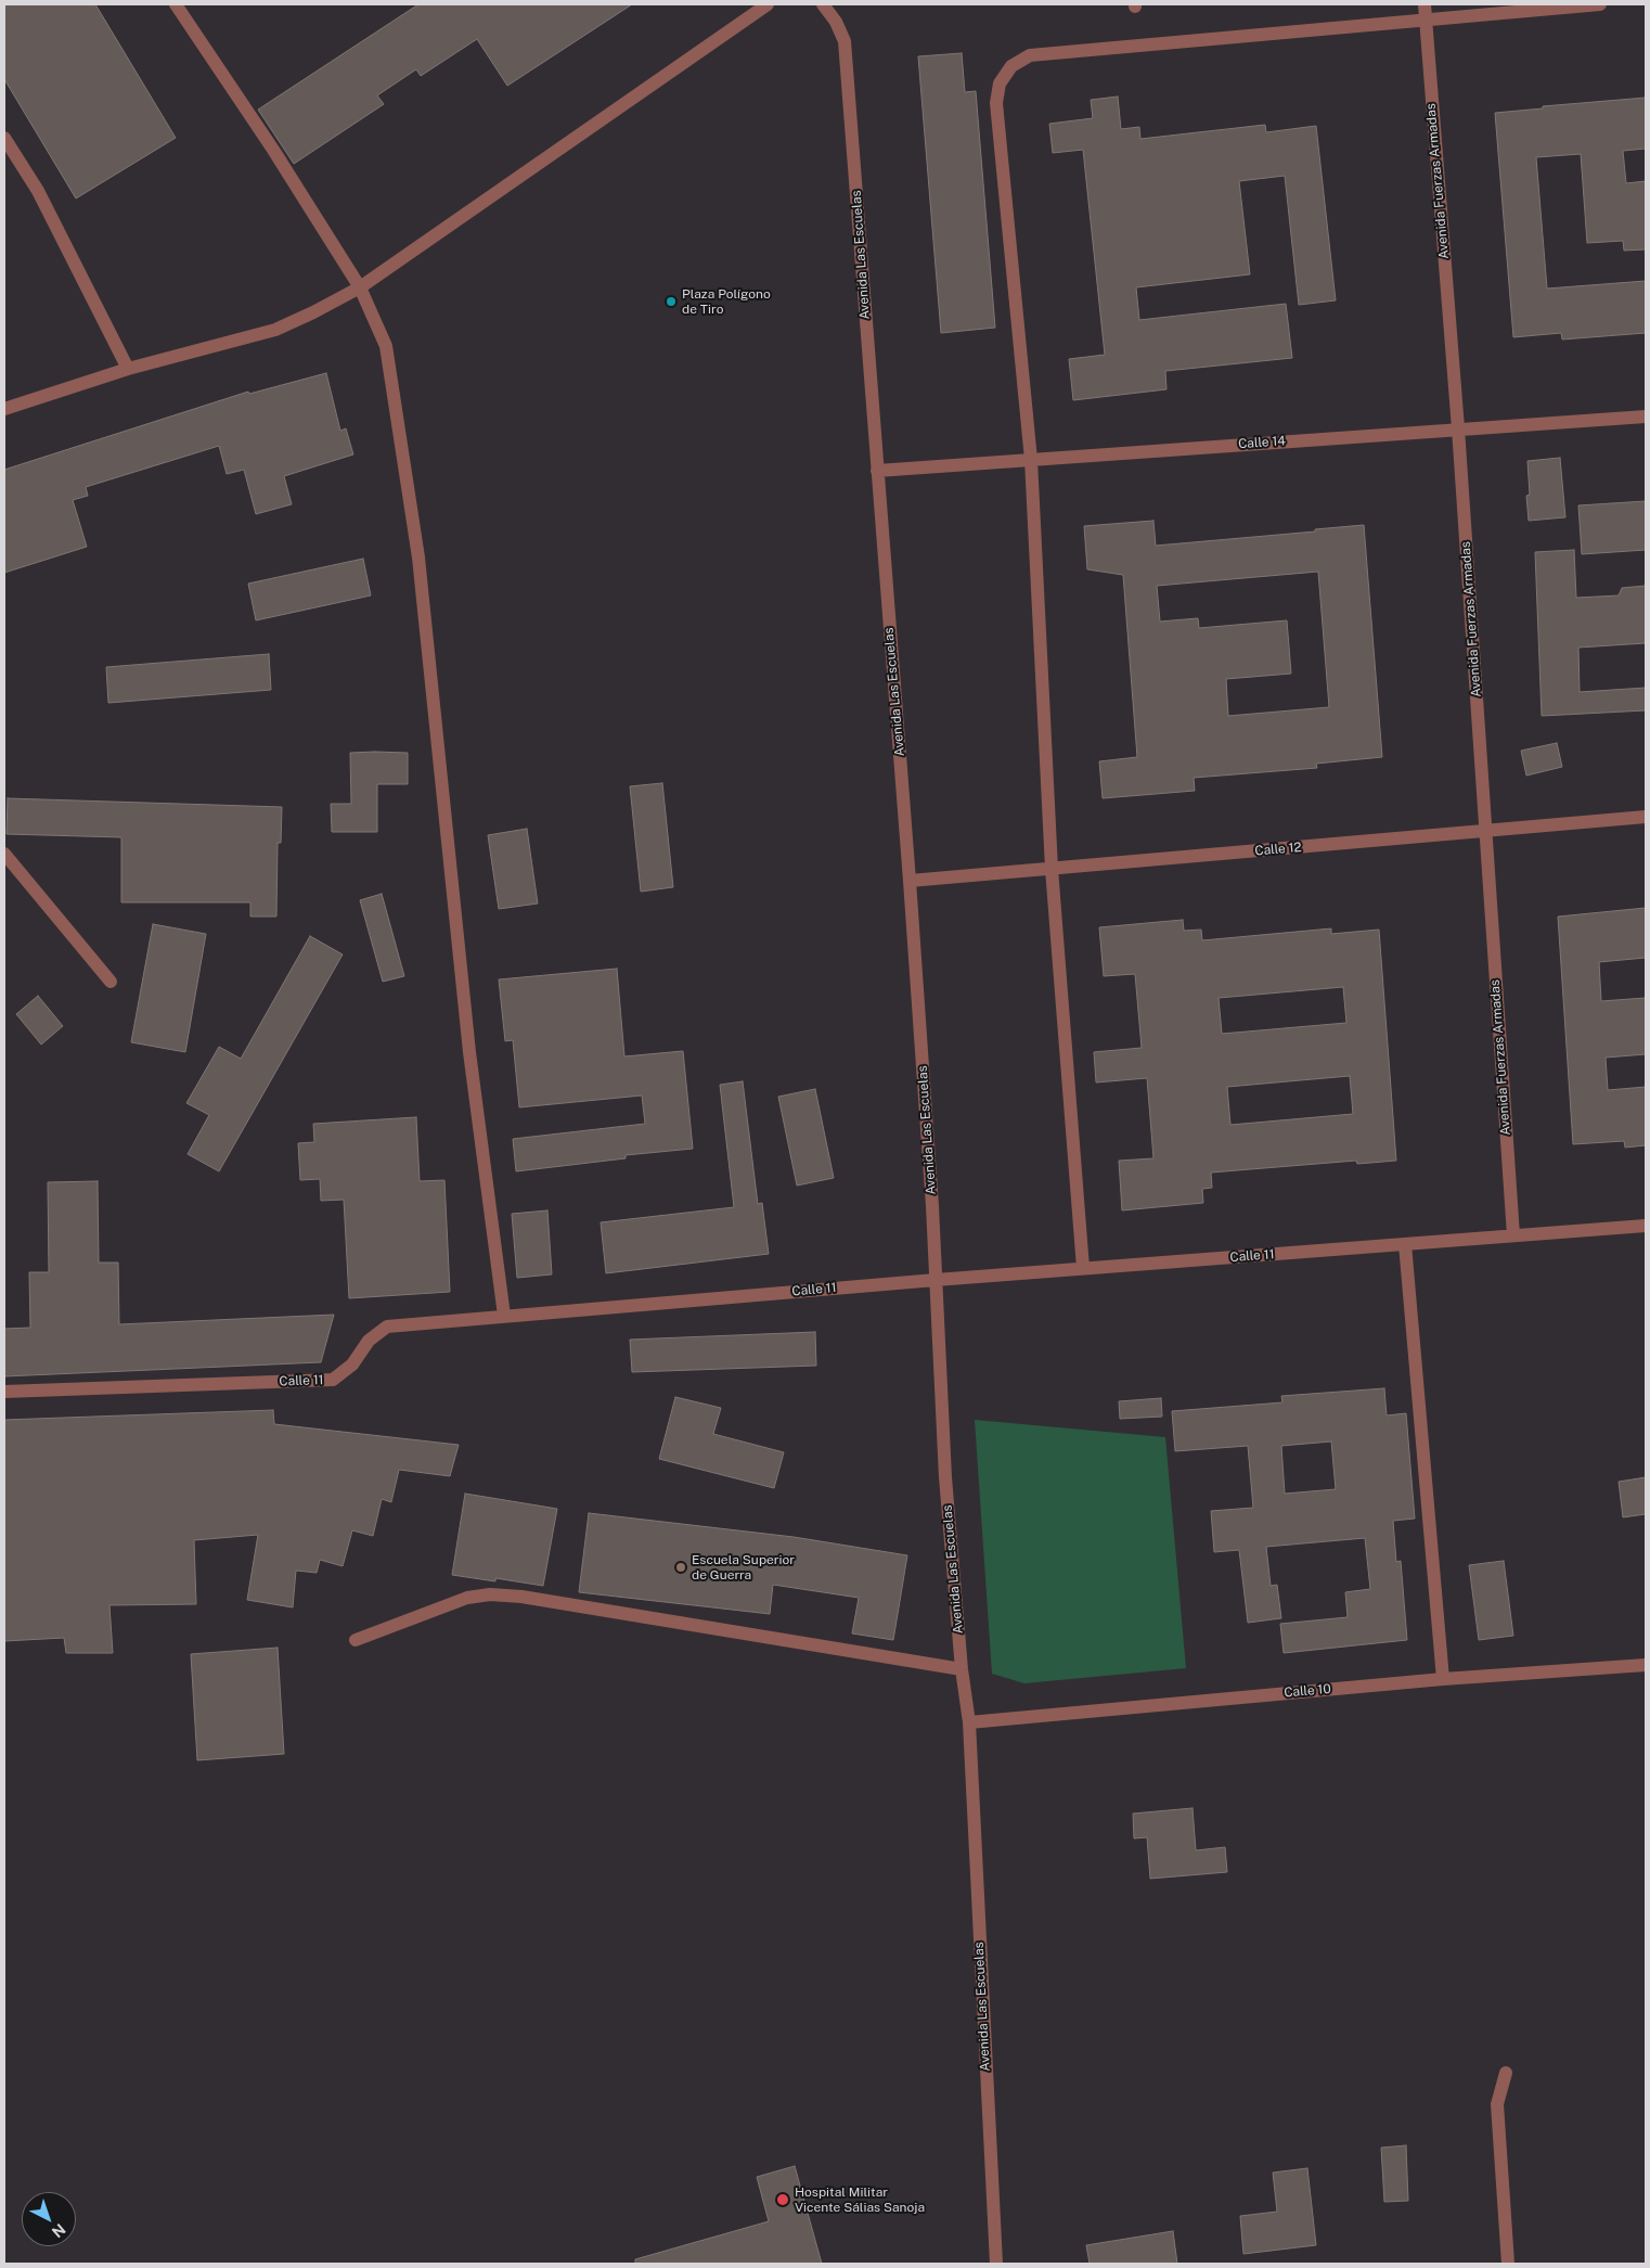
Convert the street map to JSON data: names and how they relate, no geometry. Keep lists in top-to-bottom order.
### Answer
{
  "streets": {
    "street": [
      "Avenida Fuerzas Armadas",
      "Avenida Las Escuelas",
      "Calle 14",
      "Calle 12",
      "Calle 11",
      "Calle 10"
    ]
  },
  "crossings": [
    ["Avenida Fuerzas Armadas", "Calle 14"],
    ["Avenida Fuerzas Armadas", "Calle 12"],
    ["Avenida Fuerzas Armadas", "Calle 11"],
    ["Avenida Las Escuelas", "Calle 14"],
    ["Avenida Las Escuelas", "Calle 12"],
    ["Avenida Las Escuelas", "Calle 11"],
    ["Avenida Las Escuelas", "Calle 10"]
  ],
  "places": ["Plaza Polígono de Tiro", "Escuela Superior de Guerra", "Hospital Militar Vicente Sálias Sanoja"],
  "north": "bottom right"
}
